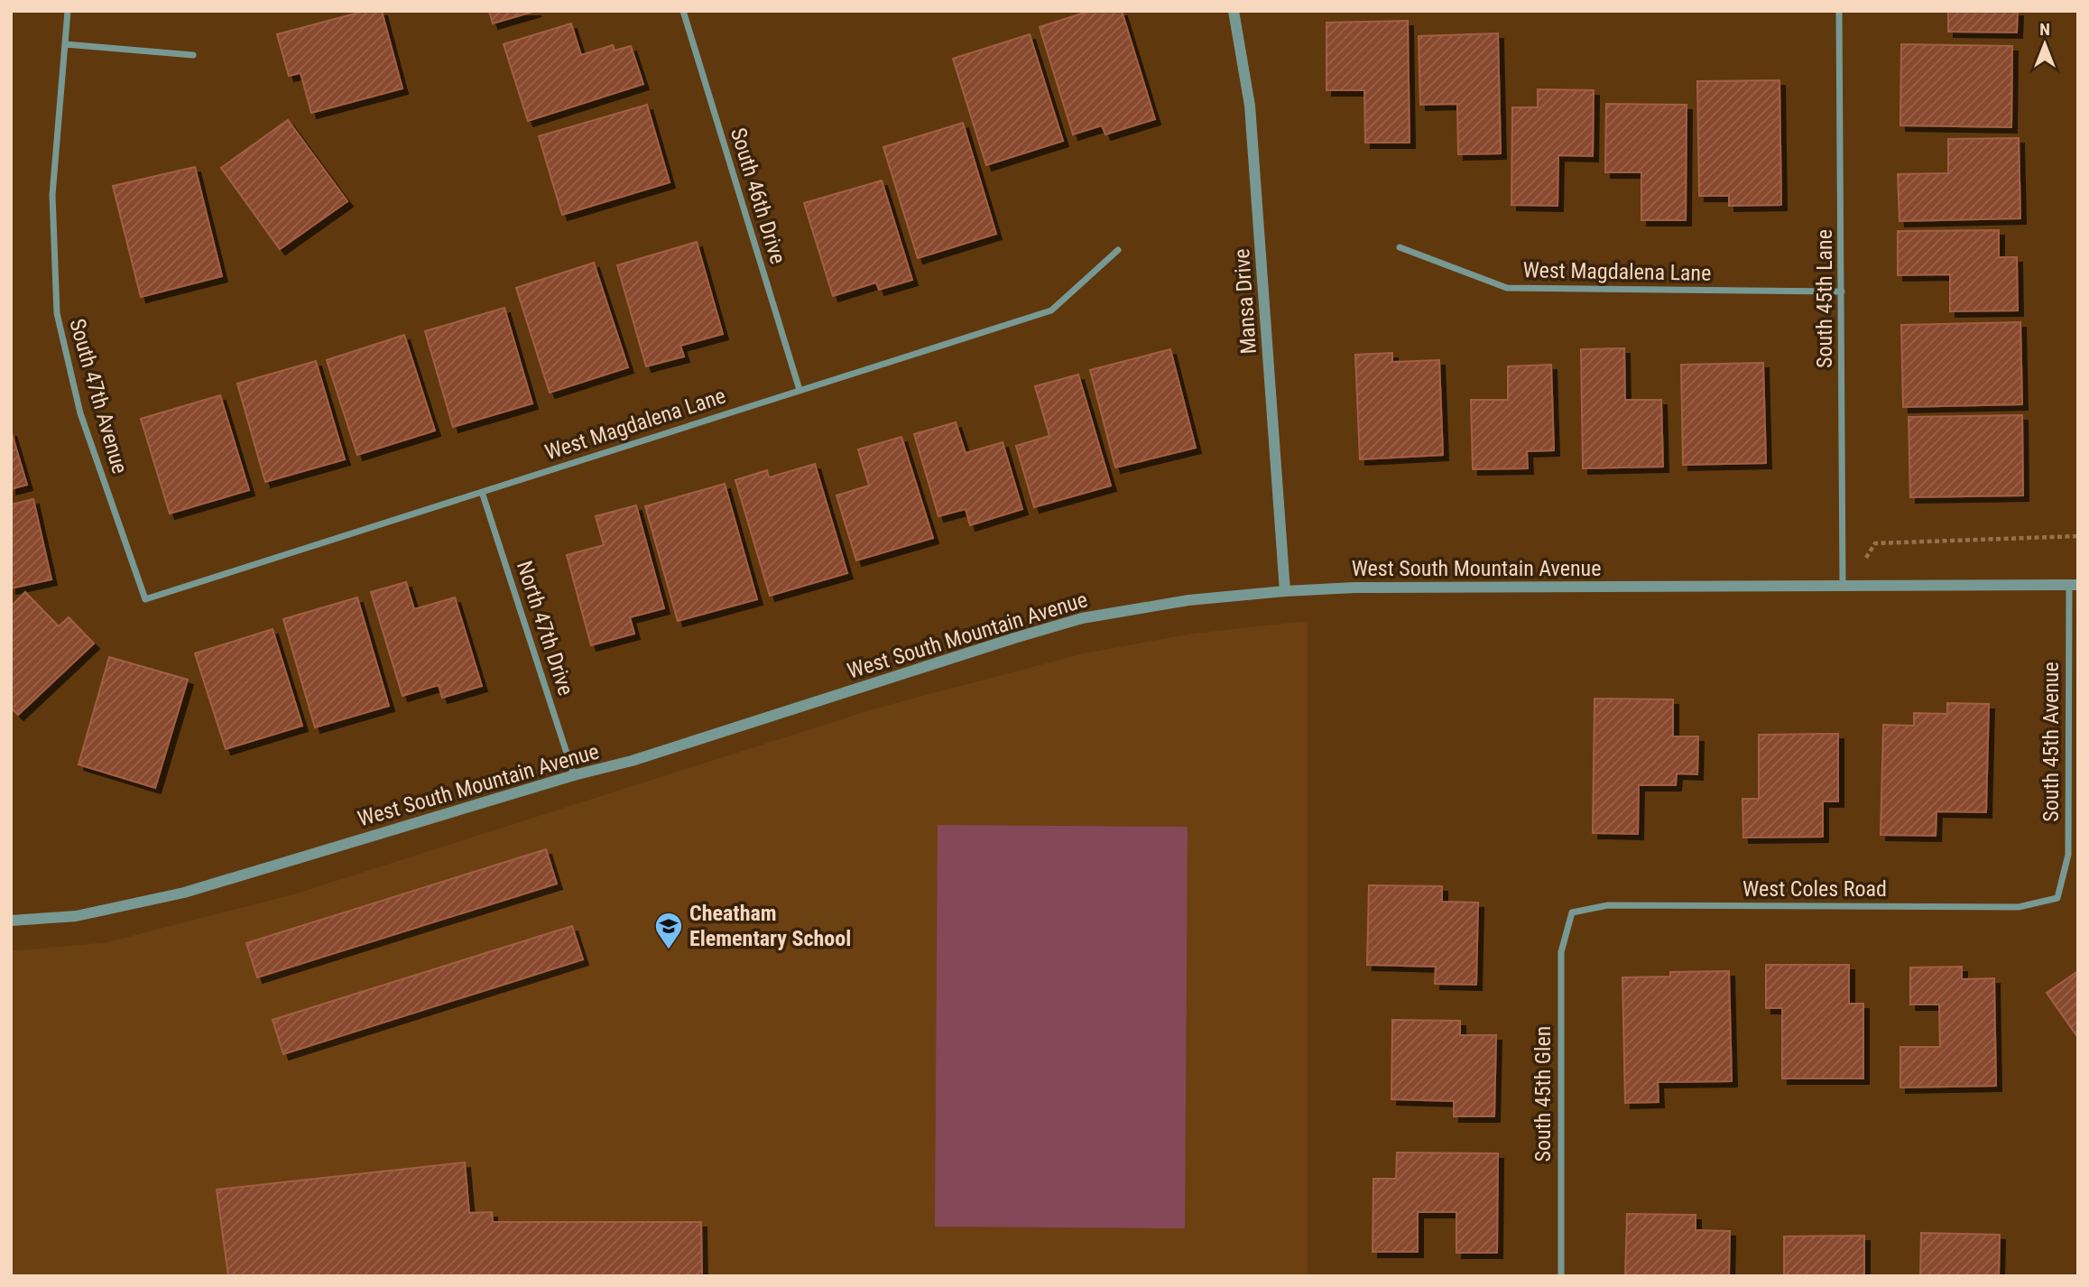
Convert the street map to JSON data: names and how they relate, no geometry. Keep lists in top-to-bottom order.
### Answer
{
  "streets": {
    "street": [
      "South 46th Drive",
      "West Magdalena Lane",
      "South 45th Lane",
      "Mansa Drive",
      "South 47th Avenue",
      "West South Mountain Avenue",
      "North 47th Drive",
      "South 45th Avenue",
      "West Coles Road",
      "South 45th Glen"
    ]
  },
  "crossings": [
    ["South 46th Drive", "West Magdalena Lane"],
    ["West Magdalena Lane", "South 45th Lane"],
    ["West Magdalena Lane", "South 47th Avenue"],
    ["West Magdalena Lane", "North 47th Drive"],
    ["South 45th Lane", "West South Mountain Avenue"],
    ["Mansa Drive", "West South Mountain Avenue"],
    ["West South Mountain Avenue", "North 47th Drive"],
    ["West South Mountain Avenue", "South 45th Avenue"],
    ["South 45th Avenue", "West Coles Road"],
    ["West Coles Road", "South 45th Glen"]
  ],
  "places": {
    "school or university": ["Cheatham Elementary School"]
  },
  "north": "top"
}
